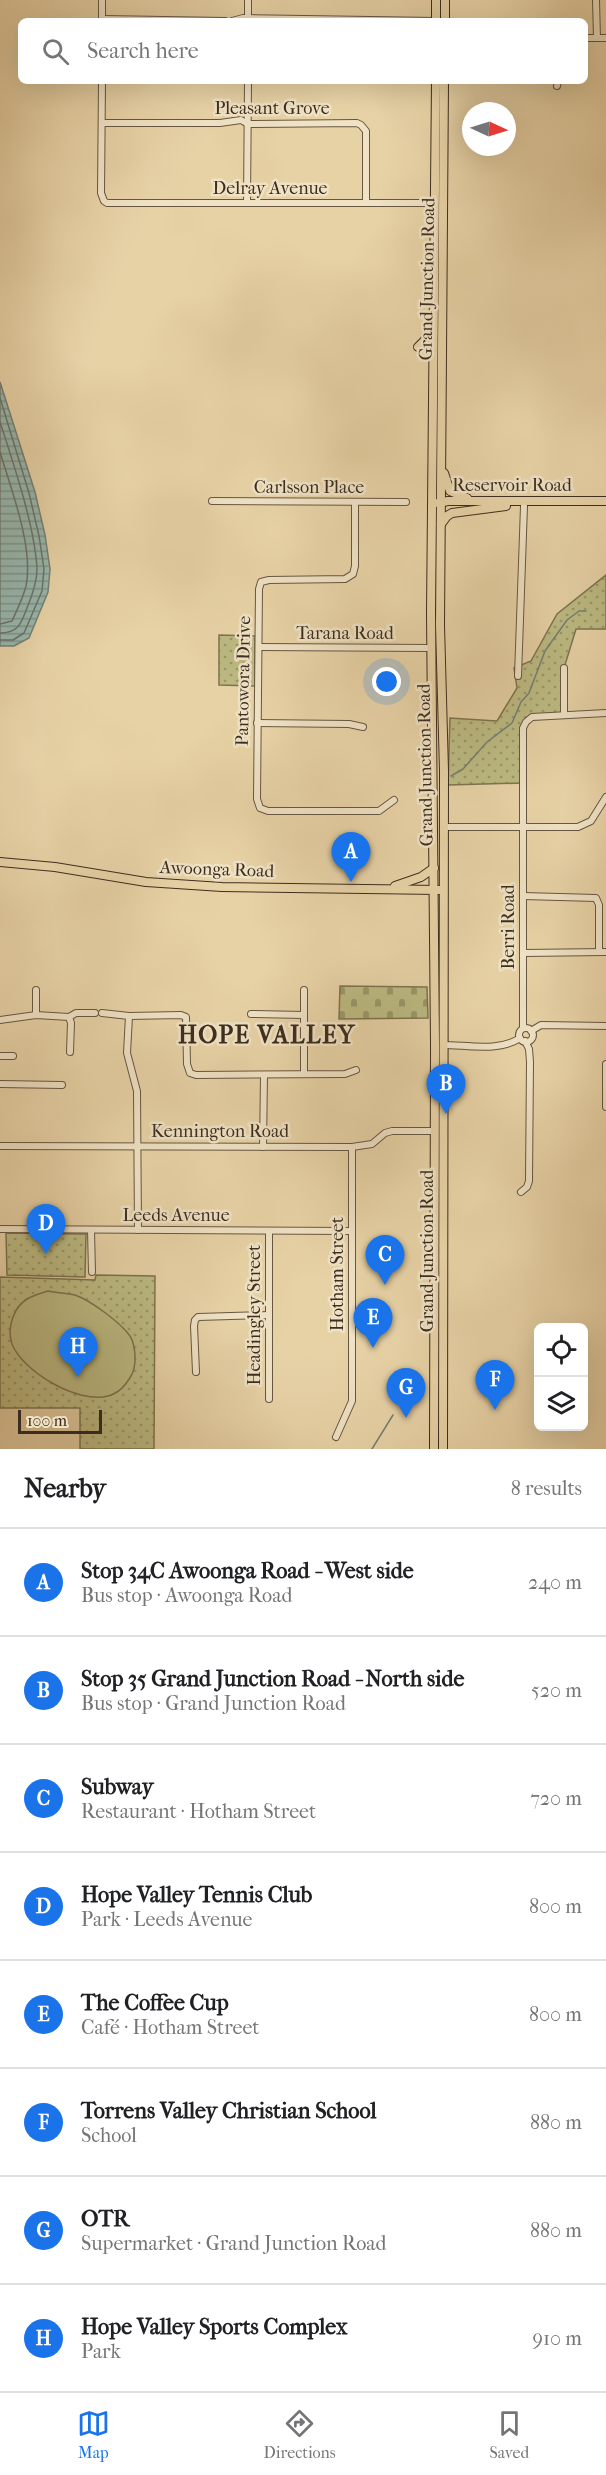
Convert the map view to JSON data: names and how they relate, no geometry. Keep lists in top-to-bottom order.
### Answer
{
  "streets": {
    "main road": ["Grand Junction Road", "Reservoir Road", "Awoonga Road"],
    "street": [
      "Pleasant Grove",
      "Delray Avenue",
      "Carlsson Place",
      "Tarana Road",
      "Pantowora Drive",
      "Berri Road",
      "Kennington Road",
      "Leeds Avenue",
      "Hotham Street",
      "Headingley Street"
    ]
  },
  "crossings": [
    ["Pleasant Grove", "Delray Avenue"],
    ["Delray Avenue", "Grand Junction Road"],
    ["Grand Junction Road", "Reservoir Road"],
    ["Grand Junction Road", "Tarana Road"],
    ["Grand Junction Road", "Awoonga Road"],
    ["Grand Junction Road", "Kennington Road"],
    ["Carlsson Place", "Pantowora Drive"],
    ["Tarana Road", "Pantowora Drive"],
    ["Kennington Road", "Hotham Street"],
    ["Leeds Avenue", "Hotham Street"],
    ["Leeds Avenue", "Headingley Street"]
  ],
  "districts": ["HOPE VALLEY"],
  "scale_bar": "100 m",
  "north": "right",
  "page": {
    "search": "Search here",
    "pins": [
      "A",
      "B",
      "D",
      "C",
      "E",
      "H",
      "F",
      "G"
    ],
    "scale": "100 m",
    "heading": ["Nearby", "8 results"],
    "list": [
      {
        "mark": "A",
        "name": "Stop 34C Awoonga Road - West side",
        "note": "Bus stop · Awoonga Road",
        "value": "240 m"
      },
      {
        "mark": "B",
        "name": "Stop 35 Grand Junction Road - North side",
        "note": "Bus stop · Grand Junction Road",
        "value": "520 m"
      },
      {
        "mark": "C",
        "name": "Subway",
        "note": "Restaurant · Hotham Street",
        "value": "720 m"
      },
      {
        "mark": "D",
        "name": "Hope Valley Tennis Club",
        "note": "Park · Leeds Avenue",
        "value": "800 m"
      },
      {
        "mark": "E",
        "name": "The Coffee Cup",
        "note": "Café · Hotham Street",
        "value": "800 m"
      },
      {
        "mark": "F",
        "name": "Torrens Valley Christian School",
        "note": "School",
        "value": "880 m"
      },
      {
        "mark": "G",
        "name": "OTR",
        "note": "Supermarket · Grand Junction Road",
        "value": "880 m"
      },
      {
        "mark": "H",
        "name": "Hope Valley Sports Complex",
        "note": "Park",
        "value": "910 m"
      }
    ],
    "nav": ["Map", "Directions", "Saved"]
  }
}
